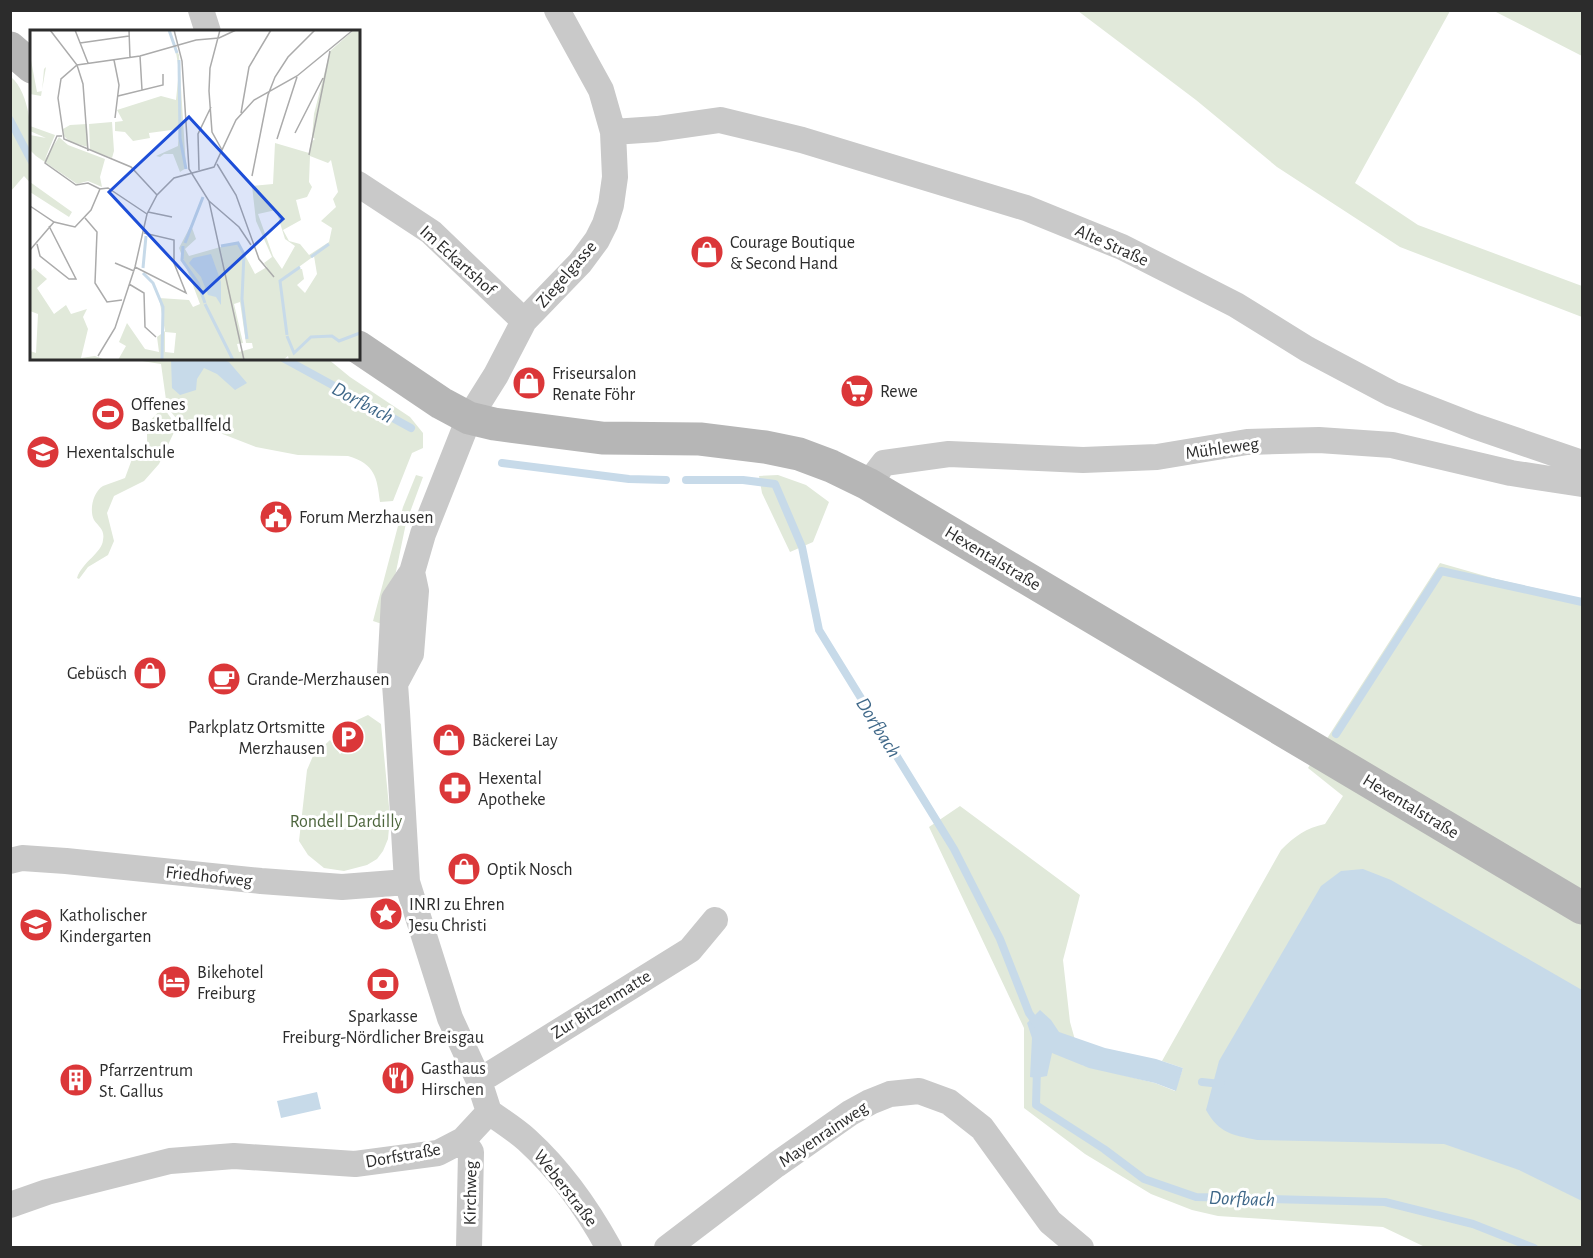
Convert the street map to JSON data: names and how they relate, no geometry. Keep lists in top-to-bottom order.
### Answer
{
  "streets": {
    "main road": ["Hexentalstraße"],
    "street": [
      "Alte Straße",
      "Im Eckartshof",
      "Ziegelgasse",
      "Mühleweg",
      "Friedhofweg",
      "Zur Bitzenmatte",
      "Mayenrainweg",
      "Dorfstraße",
      "Weberstraße",
      "Kirchweg"
    ]
  },
  "crossings": [
    ["Alte Straße", "Ziegelgasse"],
    ["Im Eckartshof", "Ziegelgasse"],
    ["Ziegelgasse", "Hexentalstraße"],
    ["Mühleweg", "Hexentalstraße"],
    ["Dorfstraße", "Weberstraße"],
    ["Dorfstraße", "Kirchweg"]
  ],
  "water": ["Dorfbach"],
  "parks": ["Rondell Dardilly"],
  "places": {
    "shop": [
      "Courage Boutique & Second Hand",
      "Friseursalon Renate Föhr",
      "Gebüsch",
      "Bäckerei Lay",
      "Optik Nosch"
    ],
    "supermarket": ["Rewe"],
    "sports": ["Offenes Basketballfeld"],
    "school or university": ["Hexentalschule", "Katholischer Kindergarten"],
    "public building": ["Forum Merzhausen"],
    "cafe": ["Grande-Merzhausen"],
    "parking": ["Parkplatz Ortsmitte Merzhausen"],
    "pharmacy": ["Hexental Apotheke"],
    "place": ["INRI zu Ehren Jesu Christi"],
    "hotel": ["Bikehotel Freiburg"],
    "bank": ["Sparkasse Freiburg-Nördlicher Breisgau"],
    "restaurant": ["Gasthaus Hirschen"],
    "building": ["Pfarrzentrum St. Gallus"]
  }
}
